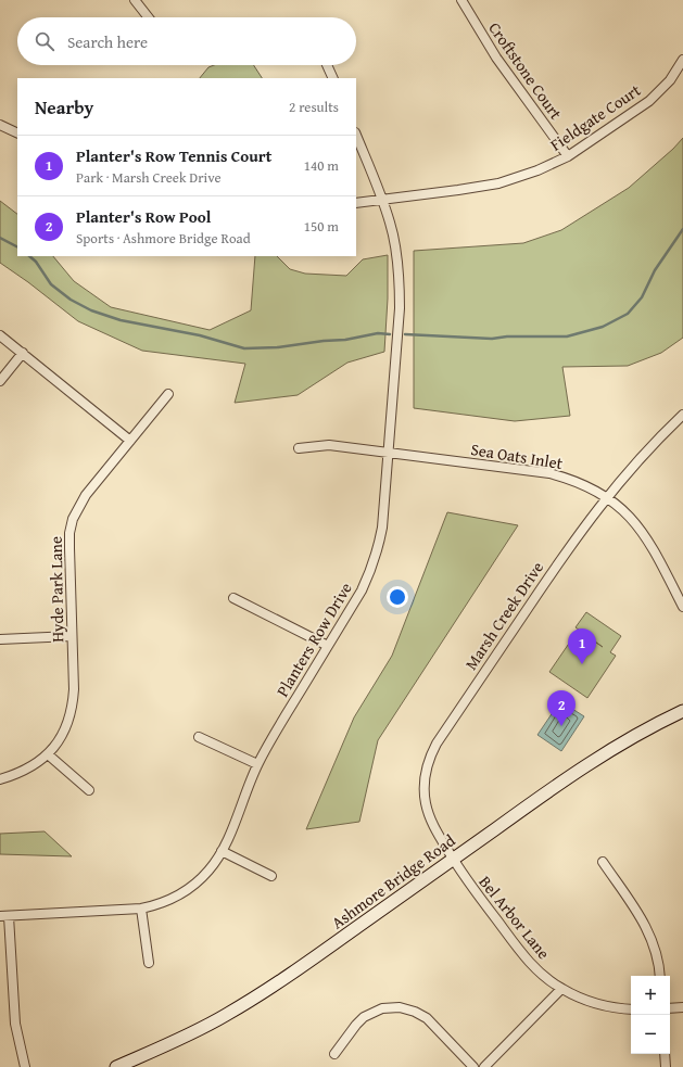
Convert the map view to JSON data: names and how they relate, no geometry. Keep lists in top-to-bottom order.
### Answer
{
  "streets": {
    "main road": ["Ashmore Bridge Road"],
    "street": [
      "Croftstone Court",
      "Fieldgate Court",
      "Sea Oats Inlet",
      "Hyde Park Lane",
      "Marsh Creek Drive",
      "Planters Row Drive",
      "Bel Arbor Lane"
    ]
  },
  "crossings": [
    ["Croftstone Court", "Fieldgate Court"],
    ["Fieldgate Court", "Planters Row Drive"],
    ["Sea Oats Inlet", "Marsh Creek Drive"],
    ["Sea Oats Inlet", "Planters Row Drive"],
    ["Marsh Creek Drive", "Ashmore Bridge Road"],
    ["Marsh Creek Drive", "Bel Arbor Lane"],
    ["Ashmore Bridge Road", "Bel Arbor Lane"]
  ],
  "page": {
    "search": "Search here",
    "heading": ["Nearby", "2 results"],
    "list": [
      {
        "mark": "1",
        "name": "Planter's Row Tennis Court",
        "note": "Park · Marsh Creek Drive",
        "value": "140 m"
      },
      {
        "mark": "2",
        "name": "Planter's Row Pool",
        "note": "Sports · Ashmore Bridge Road",
        "value": "150 m"
      }
    ],
    "pins": ["1", "2"],
    "map_buttons": ["+", "−"]
  }
}
